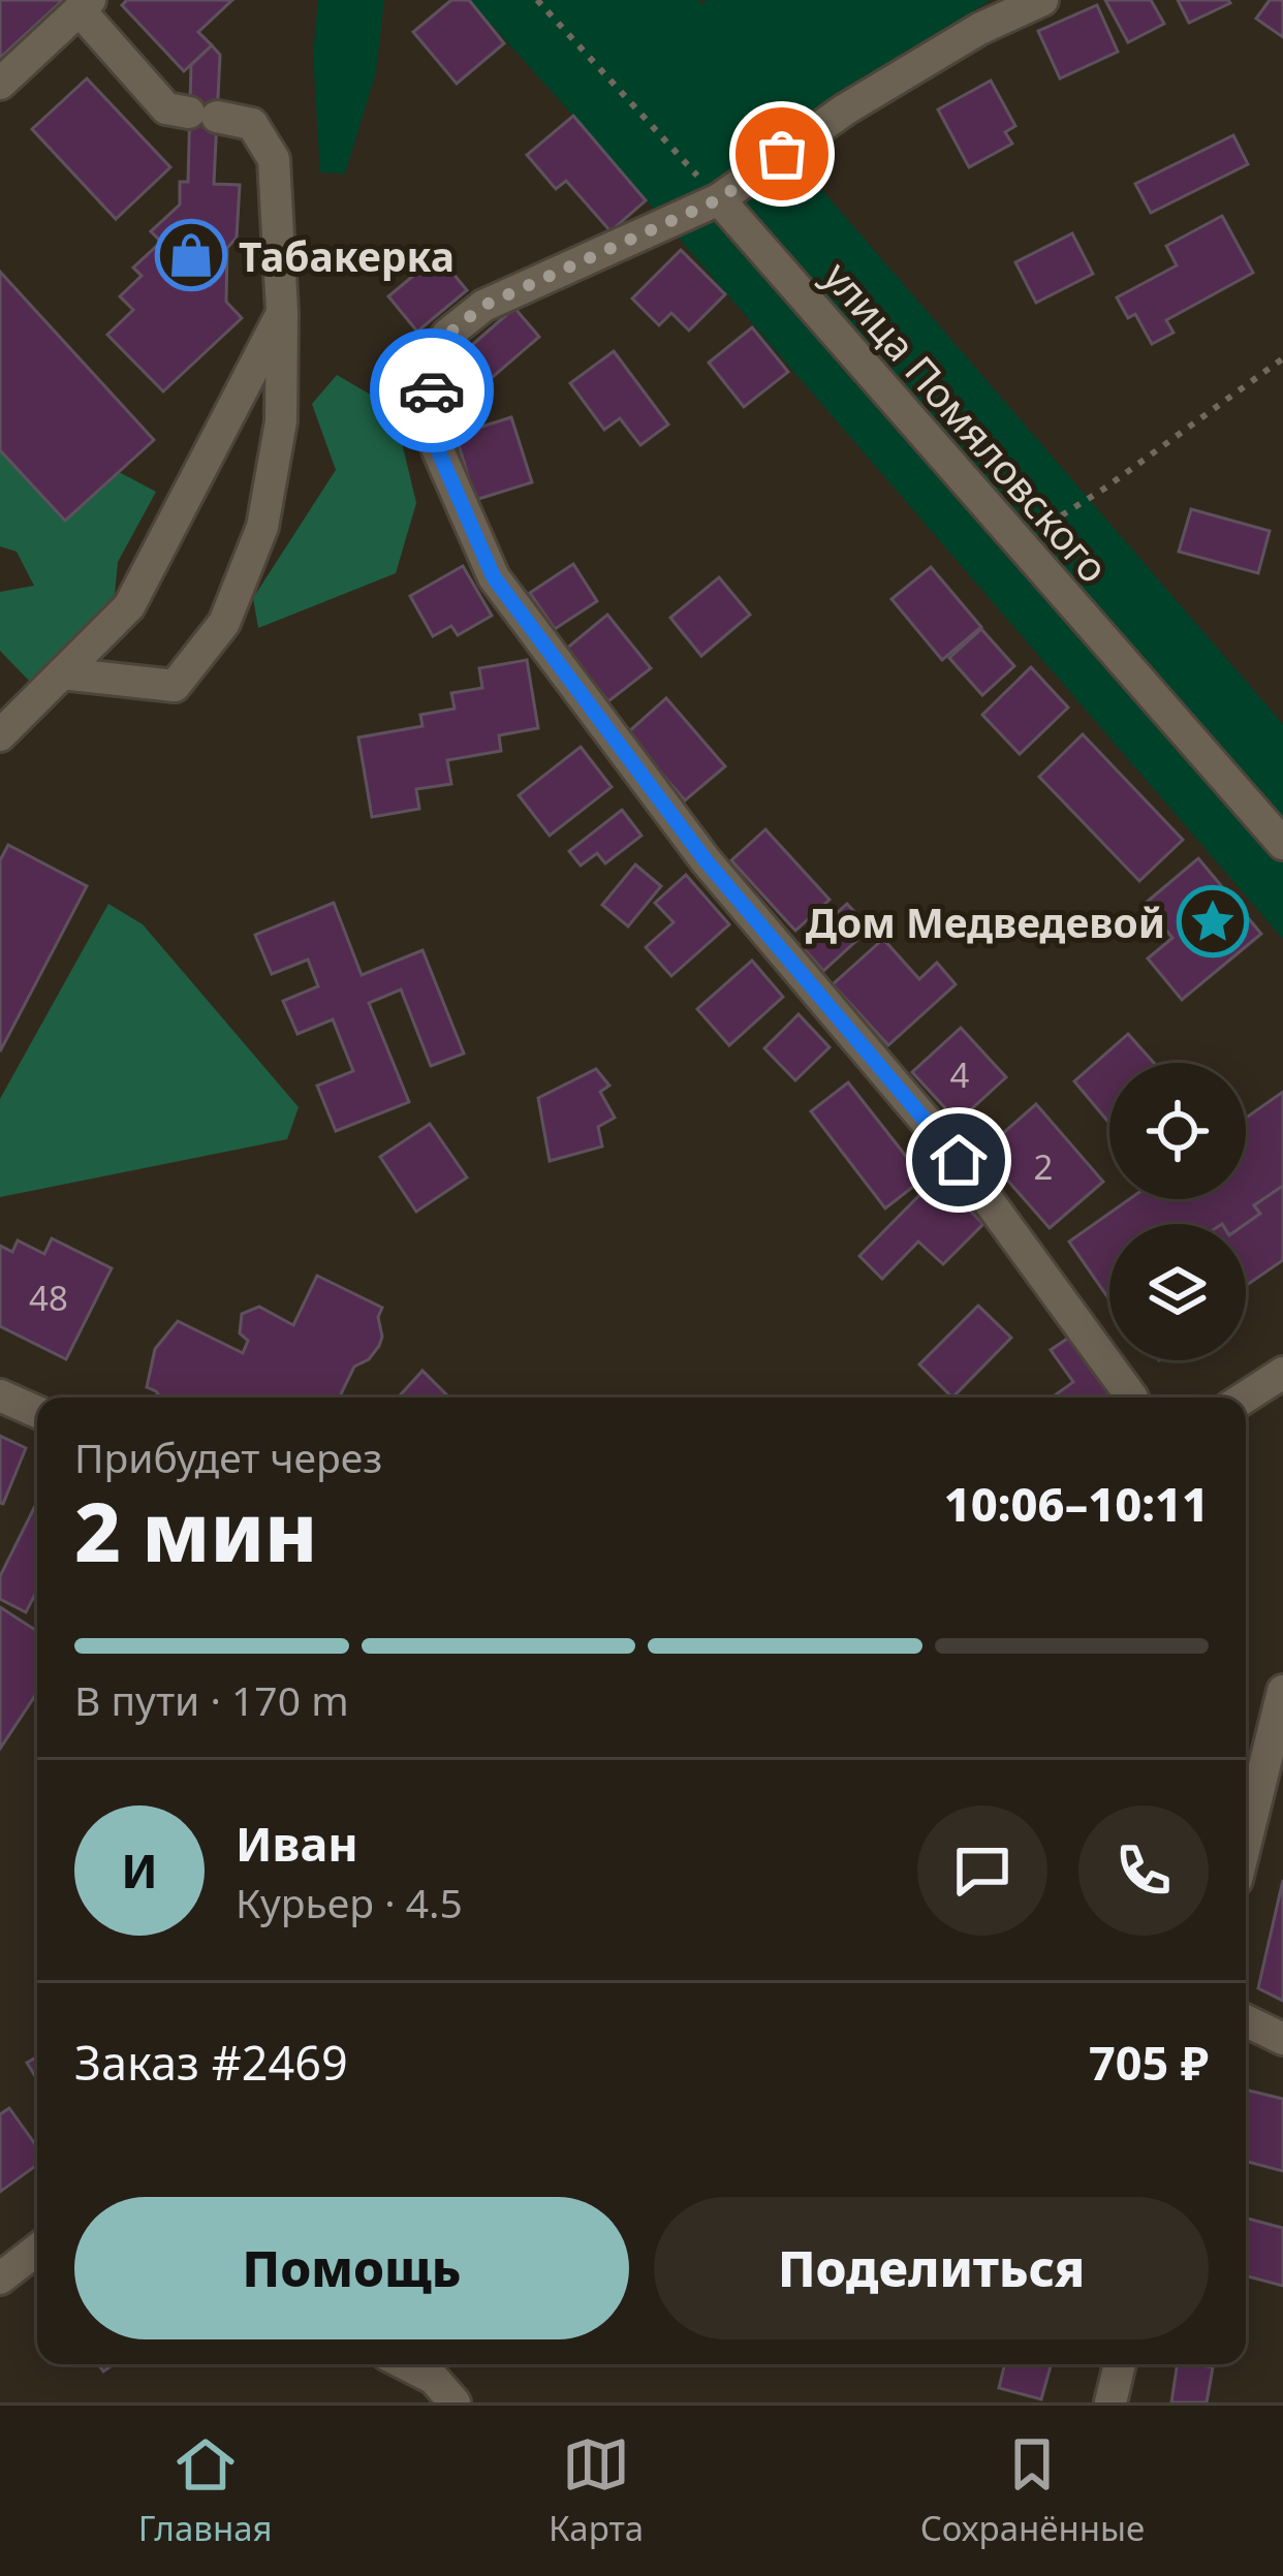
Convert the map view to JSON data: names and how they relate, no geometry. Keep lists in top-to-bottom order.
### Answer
{
  "streets": {
    "street": ["улица Помяловского"]
  },
  "places": {
    "shop": ["Табакерка"],
    "place": ["Дом Медведевой"]
  },
  "house_numbers": ["4", "2", "48"],
  "page": {
    "heading": ["2 мин", "Прибудет через", "10:06–10:11"],
    "panel": [
      "Иван",
      "Курьер · 4.5",
      "Заказ #2469",
      "705 ₽"
    ],
    "bar": "В пути · 170 m",
    "round": "И",
    "buttons": ["Помощь", "Поделиться"],
    "tabs": ["Главная", "Карта", "Сохранённые"]
  }
}
